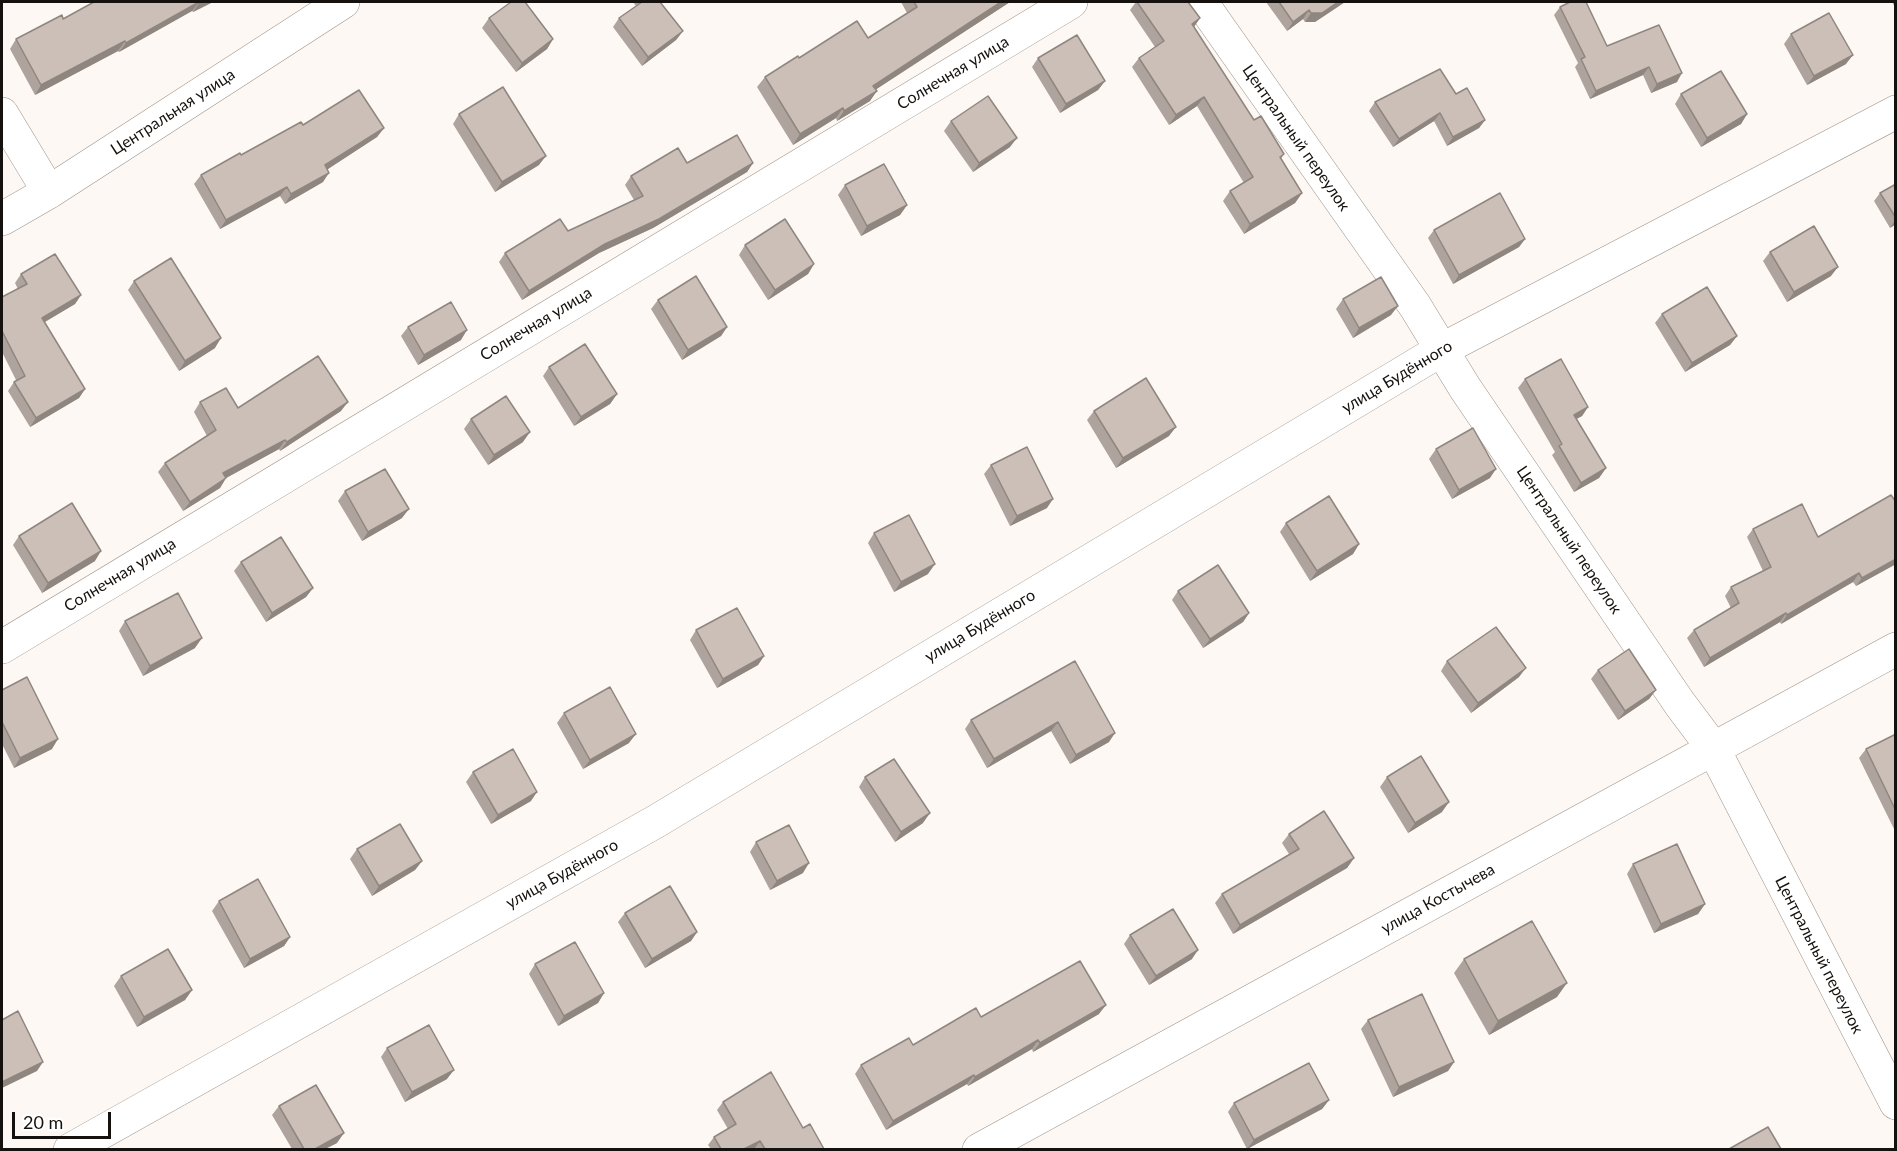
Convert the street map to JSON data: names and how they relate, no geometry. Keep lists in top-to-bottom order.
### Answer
{
  "streets": {
    "street": [
      "Солнечная улица",
      "Центральная улица",
      "Центральный переулок",
      "улица Будённого",
      "улица Костычева"
    ]
  },
  "crossings": [
    ["Центральный переулок", "улица Будённого"],
    ["Центральный переулок", "улица Костычева"]
  ],
  "scale_bar": "20 m"
}
